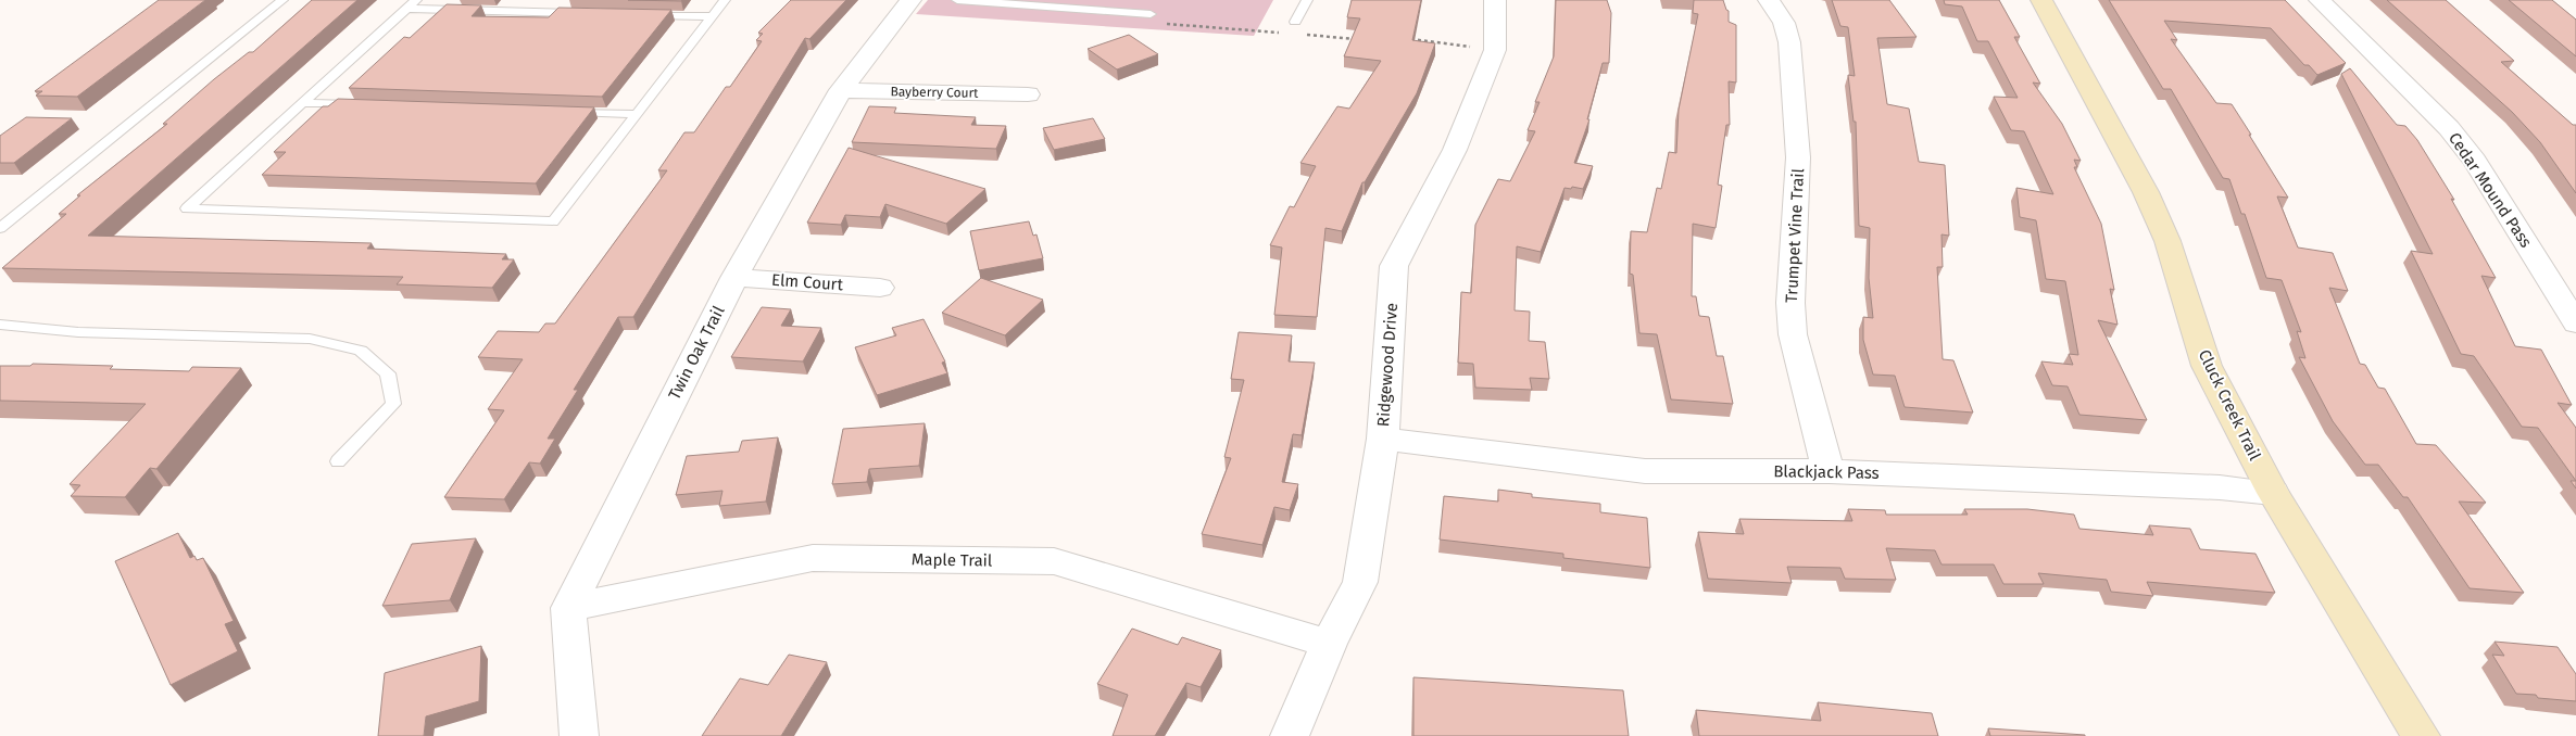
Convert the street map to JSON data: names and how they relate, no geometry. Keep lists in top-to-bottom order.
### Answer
{
  "streets": {
    "street": [
      "Bayberry Court",
      "Cedar Mound Pass",
      "Trumpet Vine Trail",
      "Elm Court",
      "Twin Oak Trail",
      "Ridgewood Drive",
      "Cluck Creek Trail",
      "Blackjack Pass",
      "Maple Trail"
    ]
  },
  "crossings": [
    ["Bayberry Court", "Twin Oak Trail"],
    ["Trumpet Vine Trail", "Blackjack Pass"],
    ["Elm Court", "Twin Oak Trail"],
    ["Twin Oak Trail", "Maple Trail"],
    ["Ridgewood Drive", "Blackjack Pass"],
    ["Ridgewood Drive", "Maple Trail"],
    ["Cluck Creek Trail", "Blackjack Pass"]
  ]
}
